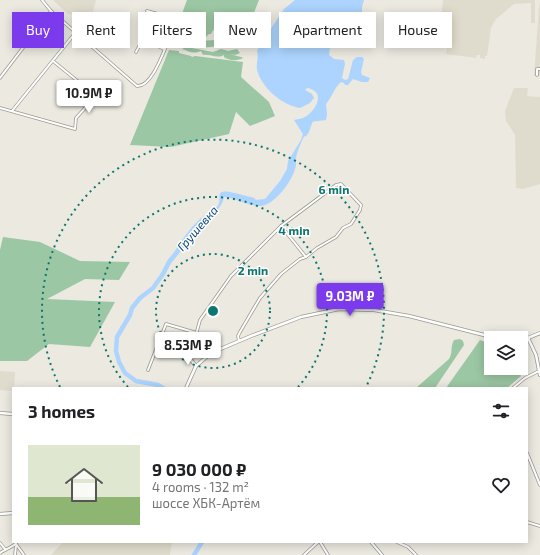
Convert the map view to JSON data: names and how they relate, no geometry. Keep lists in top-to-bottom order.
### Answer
{
  "water": ["Грушевка"],
  "page": {
    "chip": [
      "Buy",
      "Rent",
      "Filters",
      "New",
      "Apartment",
      "House"
    ],
    "price": ["10.9M ₽", "9.03M ₽", "8.53M ₽"],
    "heading": "3 homes",
    "list": [
      {
        "name": "9 030 000 ₽",
        "note": "4 rooms · 132 m² · шоссе ХБК-Артём"
      }
    ]
  },
  "rings": ["6 min", "4 min", "2 min"]
}
